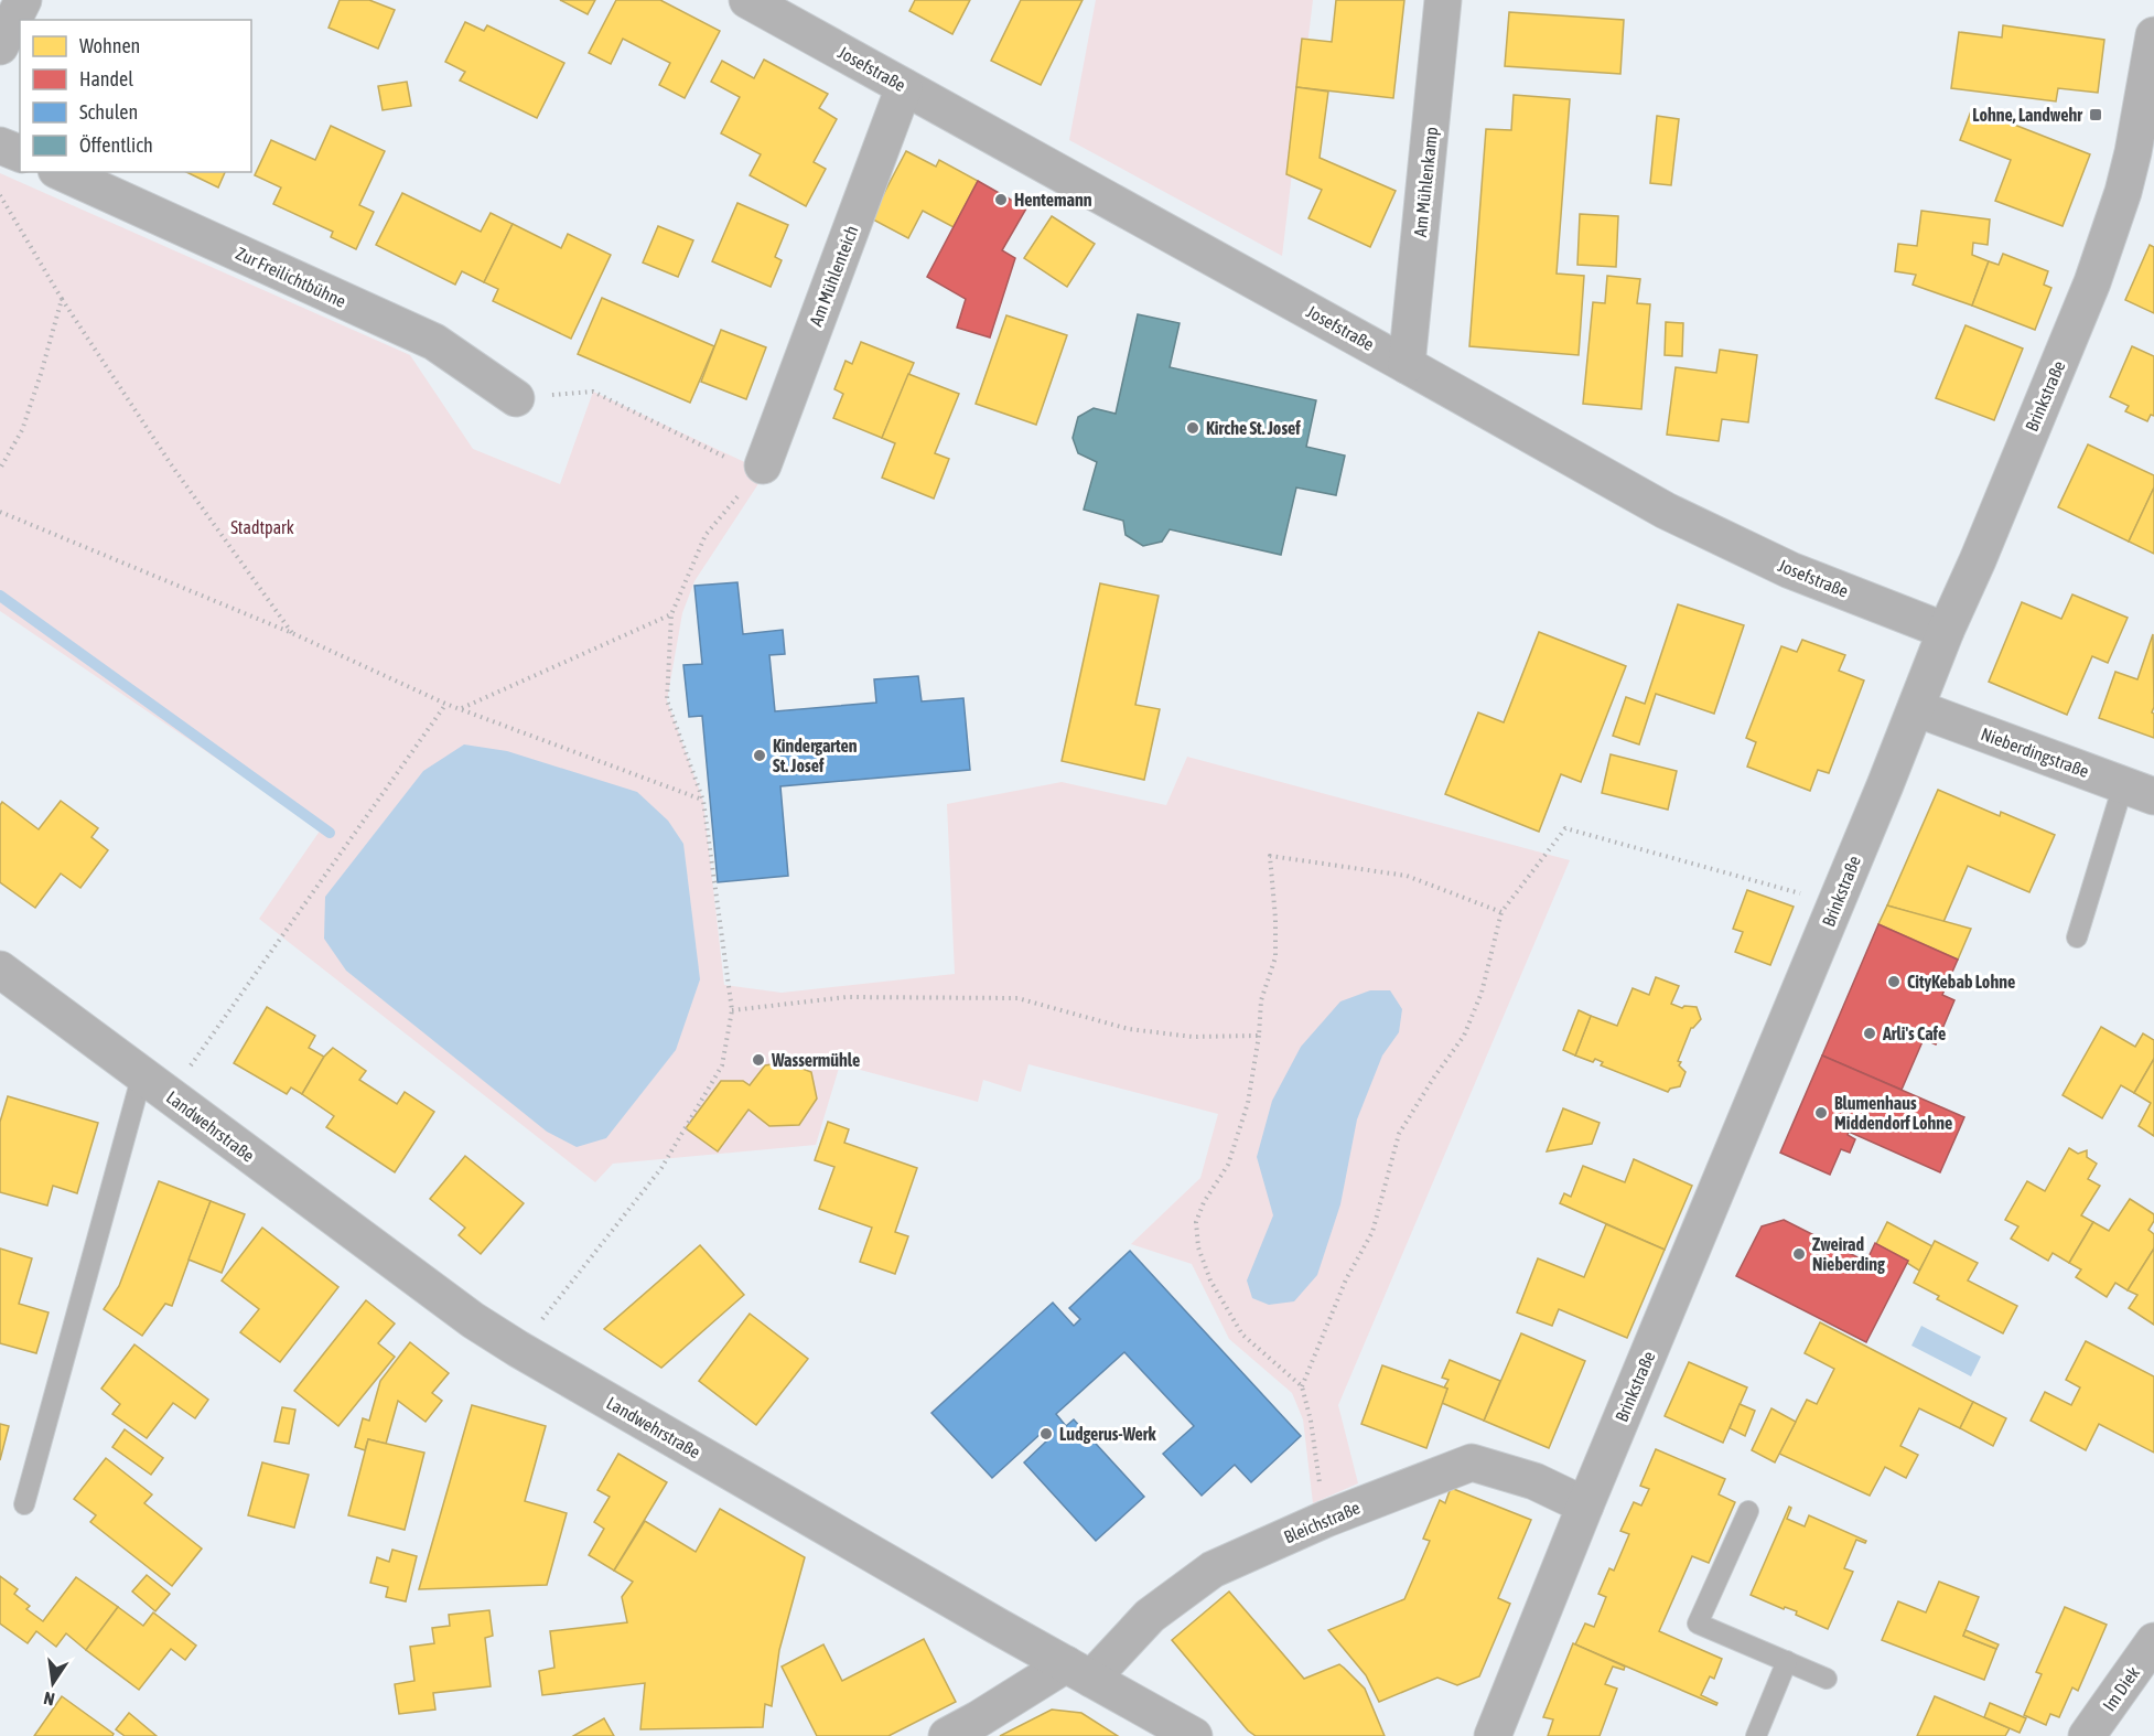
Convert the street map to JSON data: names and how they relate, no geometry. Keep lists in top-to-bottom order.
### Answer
{
  "streets": {
    "street": [
      "Josefstraße",
      "Am Mühlenkamp",
      "Am Mühlenteich",
      "Zur Freilichtbühne",
      "Brinkstraße",
      "Nieberdingstraße",
      "Landwehrstraße",
      "Bleichstraße",
      "Im Diek"
    ]
  },
  "crossings": [
    ["Josefstraße", "Am Mühlenkamp"],
    ["Josefstraße", "Am Mühlenteich"],
    ["Josefstraße", "Brinkstraße"],
    ["Brinkstraße", "Nieberdingstraße"],
    ["Brinkstraße", "Bleichstraße"],
    ["Landwehrstraße", "Bleichstraße"]
  ],
  "parks": ["Stadtpark"],
  "places": {
    "transit": ["Lohne, Landwehr"],
    "other": [
      "Hentemann",
      "Kirche St. Josef",
      "Kindergarten St. Josef",
      "CityKebab Lohne",
      "Arli's Cafe",
      "Wassermühle",
      "Blumenhaus Middendorf Lohne",
      "Zweirad Nieberding",
      "Ludgerus-Werk"
    ]
  },
  "legend": [
    "Wohnen",
    "Handel",
    "Schulen",
    "Öffentlich"
  ],
  "north": "bottom"
}
